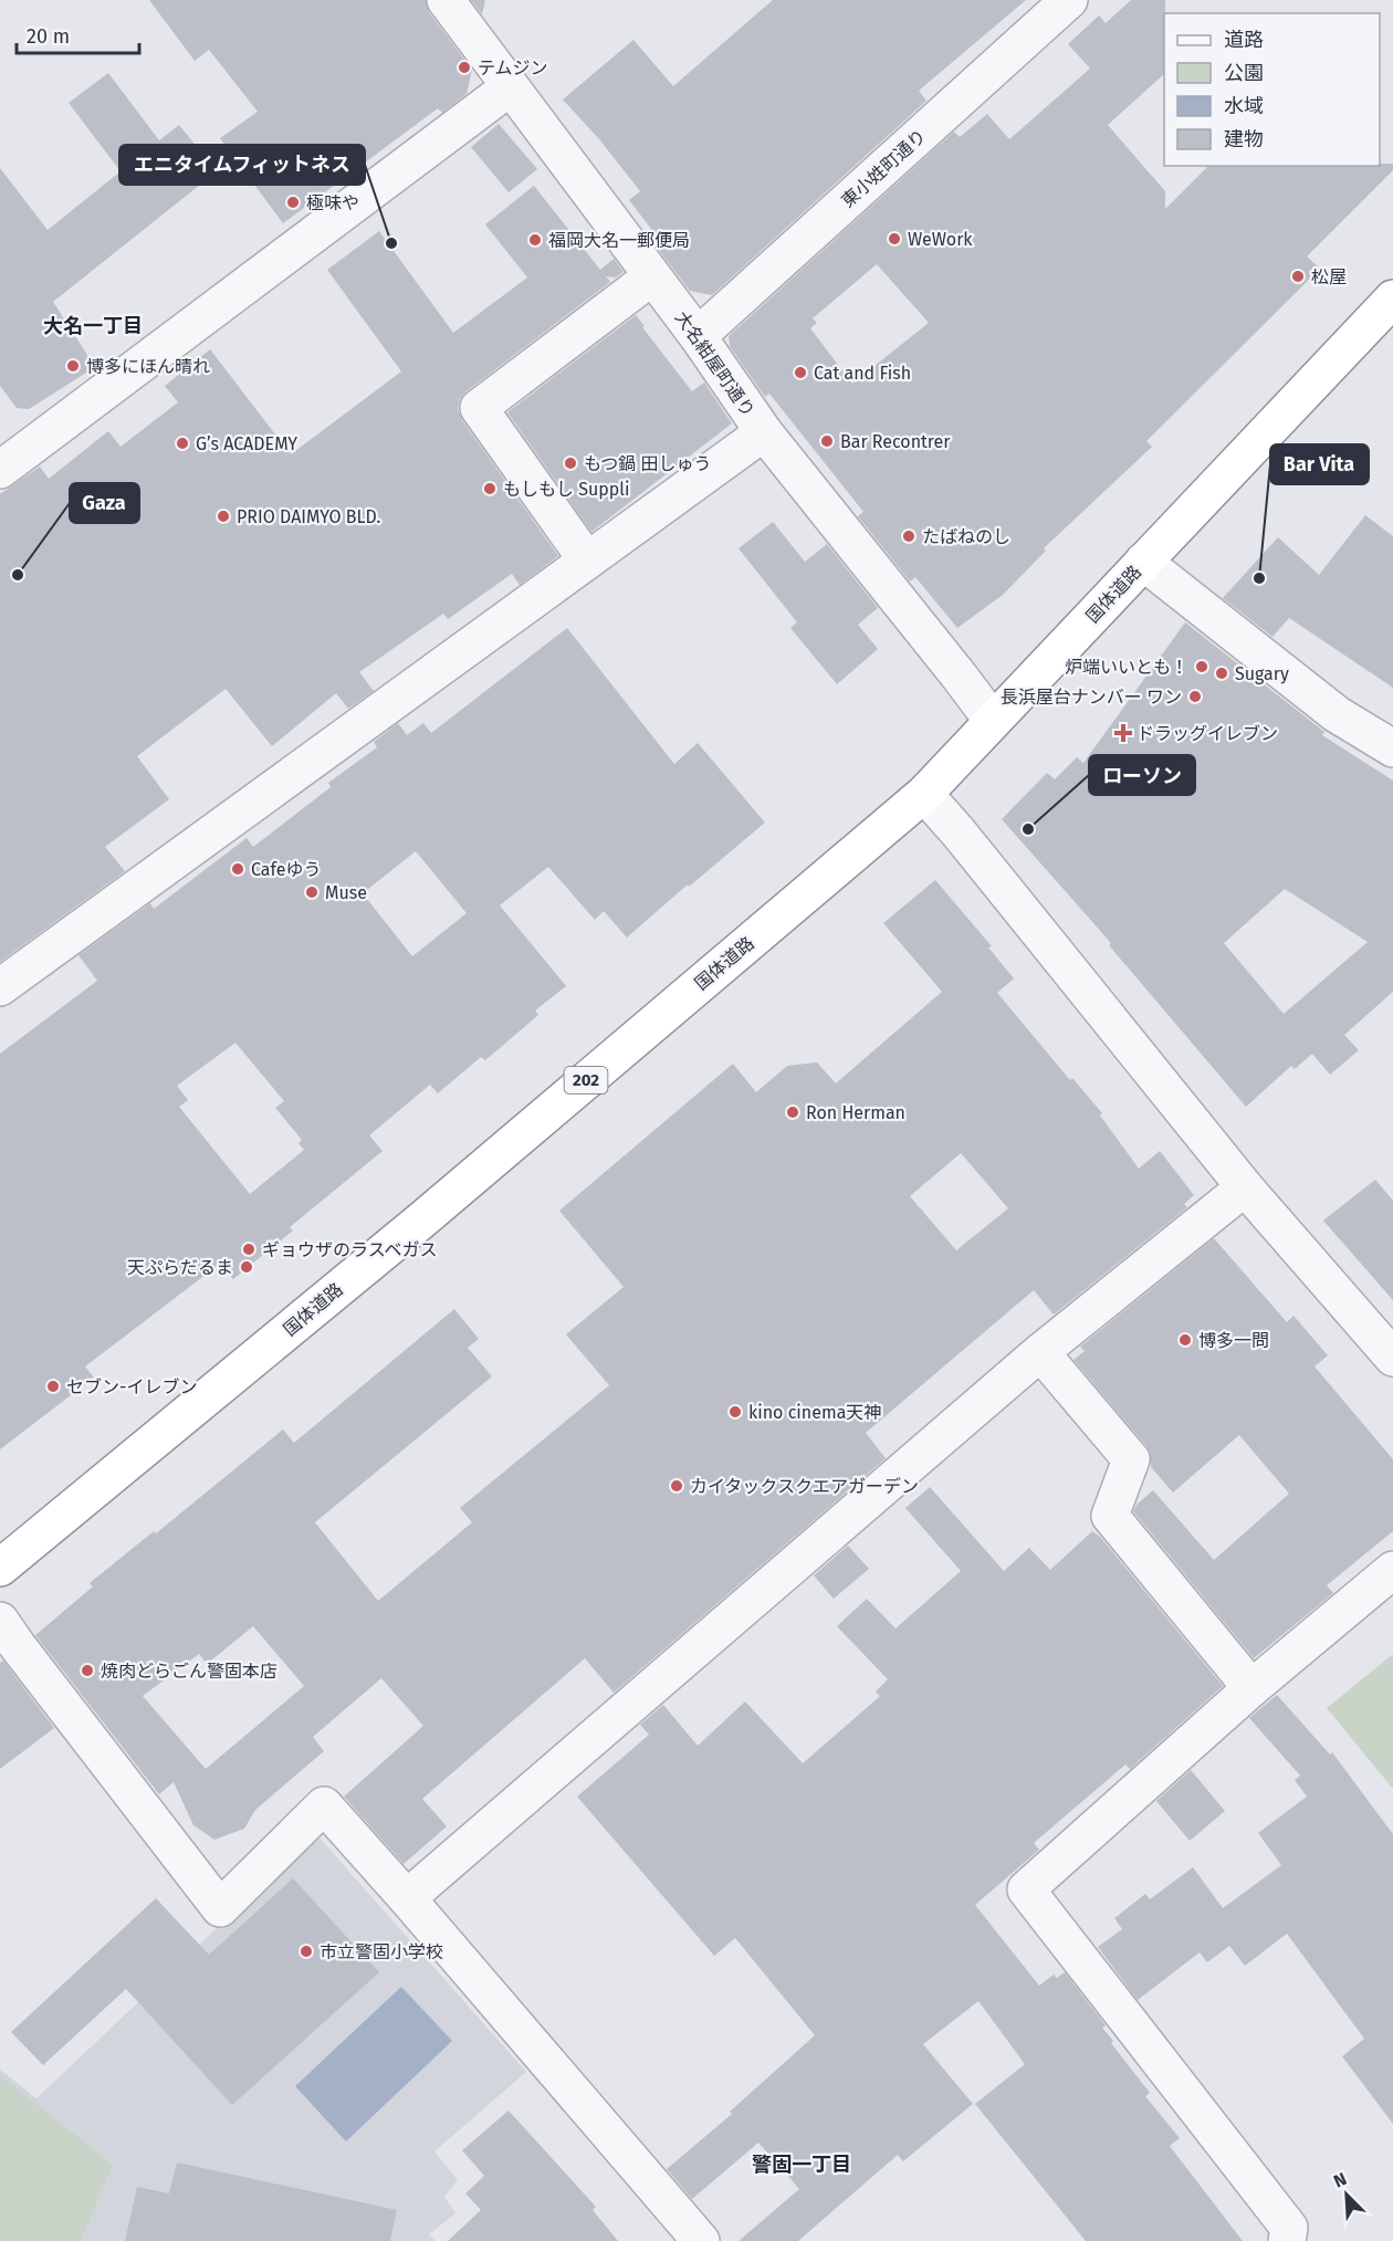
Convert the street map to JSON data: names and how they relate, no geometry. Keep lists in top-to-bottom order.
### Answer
{
  "streets": {
    "highway": ["国体道路", "202"],
    "street": ["東小姓町通り", "大名紺屋町通り"]
  },
  "crossings": [
    ["東小姓町通り", "大名紺屋町通り"],
    ["大名紺屋町通り", "国体道路"]
  ],
  "districts": ["大名一丁目", "警固一丁目"],
  "places": {
    "other": [
      "テムジン",
      "極味や",
      "WeWork",
      "福岡大名一郵便局",
      "エニタイムフィットネス",
      "松屋",
      "博多にほん晴れ",
      "Cat and Fish",
      "Bar Recontrer",
      "G’s ACADEMY",
      "もつ鍋 田しゅう",
      "もしもし Suppli",
      "PRIO DAIMYO BLD.",
      "たばねのし",
      "Gaza",
      "Bar Vita",
      "炉端いいとも！",
      "Sugary",
      "長浜屋台ナンバー ワン",
      "ローソン",
      "Cafeゆう",
      "Muse",
      "Ron Herman",
      "ギョウザのラスベガス",
      "天ぷらだるま",
      "博多一問",
      "セブン-イレブン",
      "kino cinema天神",
      "カイタックスクエアガーデン",
      "焼肉どらごん警固本店",
      "市立警固小学校"
    ],
    "health": ["ドラッグイレブン"]
  },
  "legend": [
    "道路",
    "公園",
    "水域",
    "建物"
  ],
  "scale_bar": "20 m",
  "north": "top left"
}
